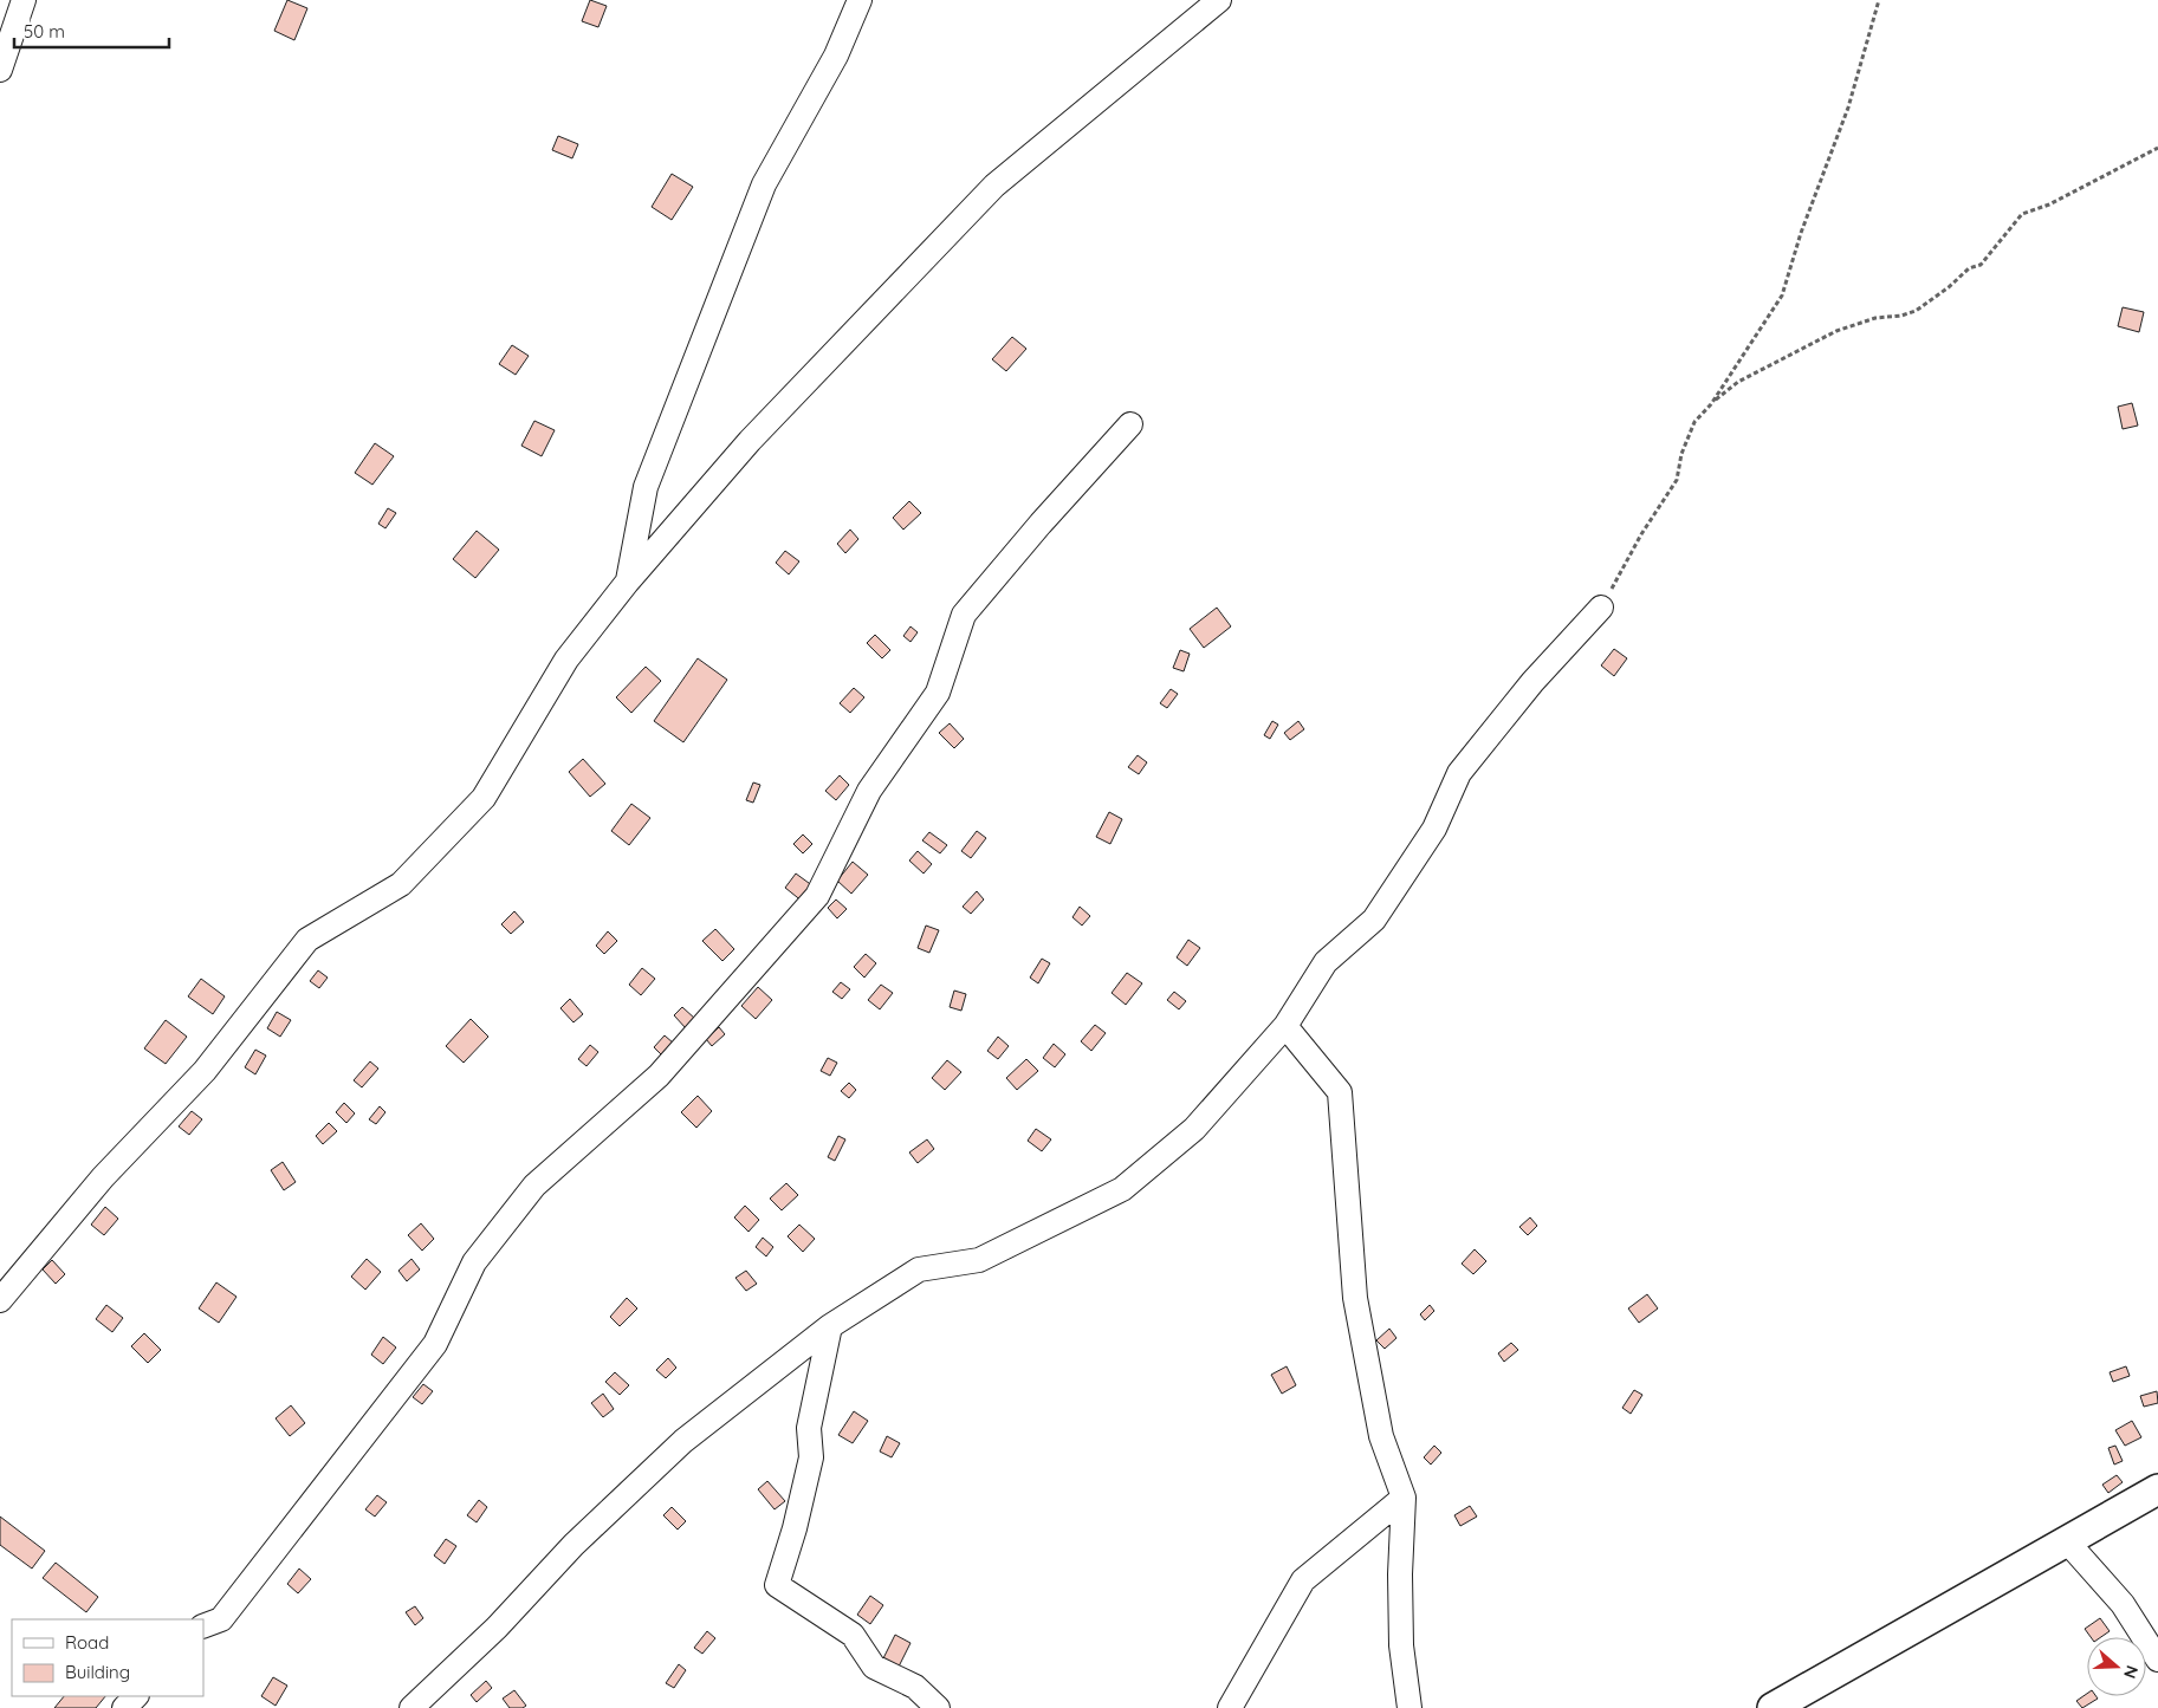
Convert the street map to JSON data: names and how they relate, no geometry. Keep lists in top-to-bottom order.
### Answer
{
  "legend": ["Road", "Building"],
  "scale_bar": "50 m",
  "north": "right"
}
